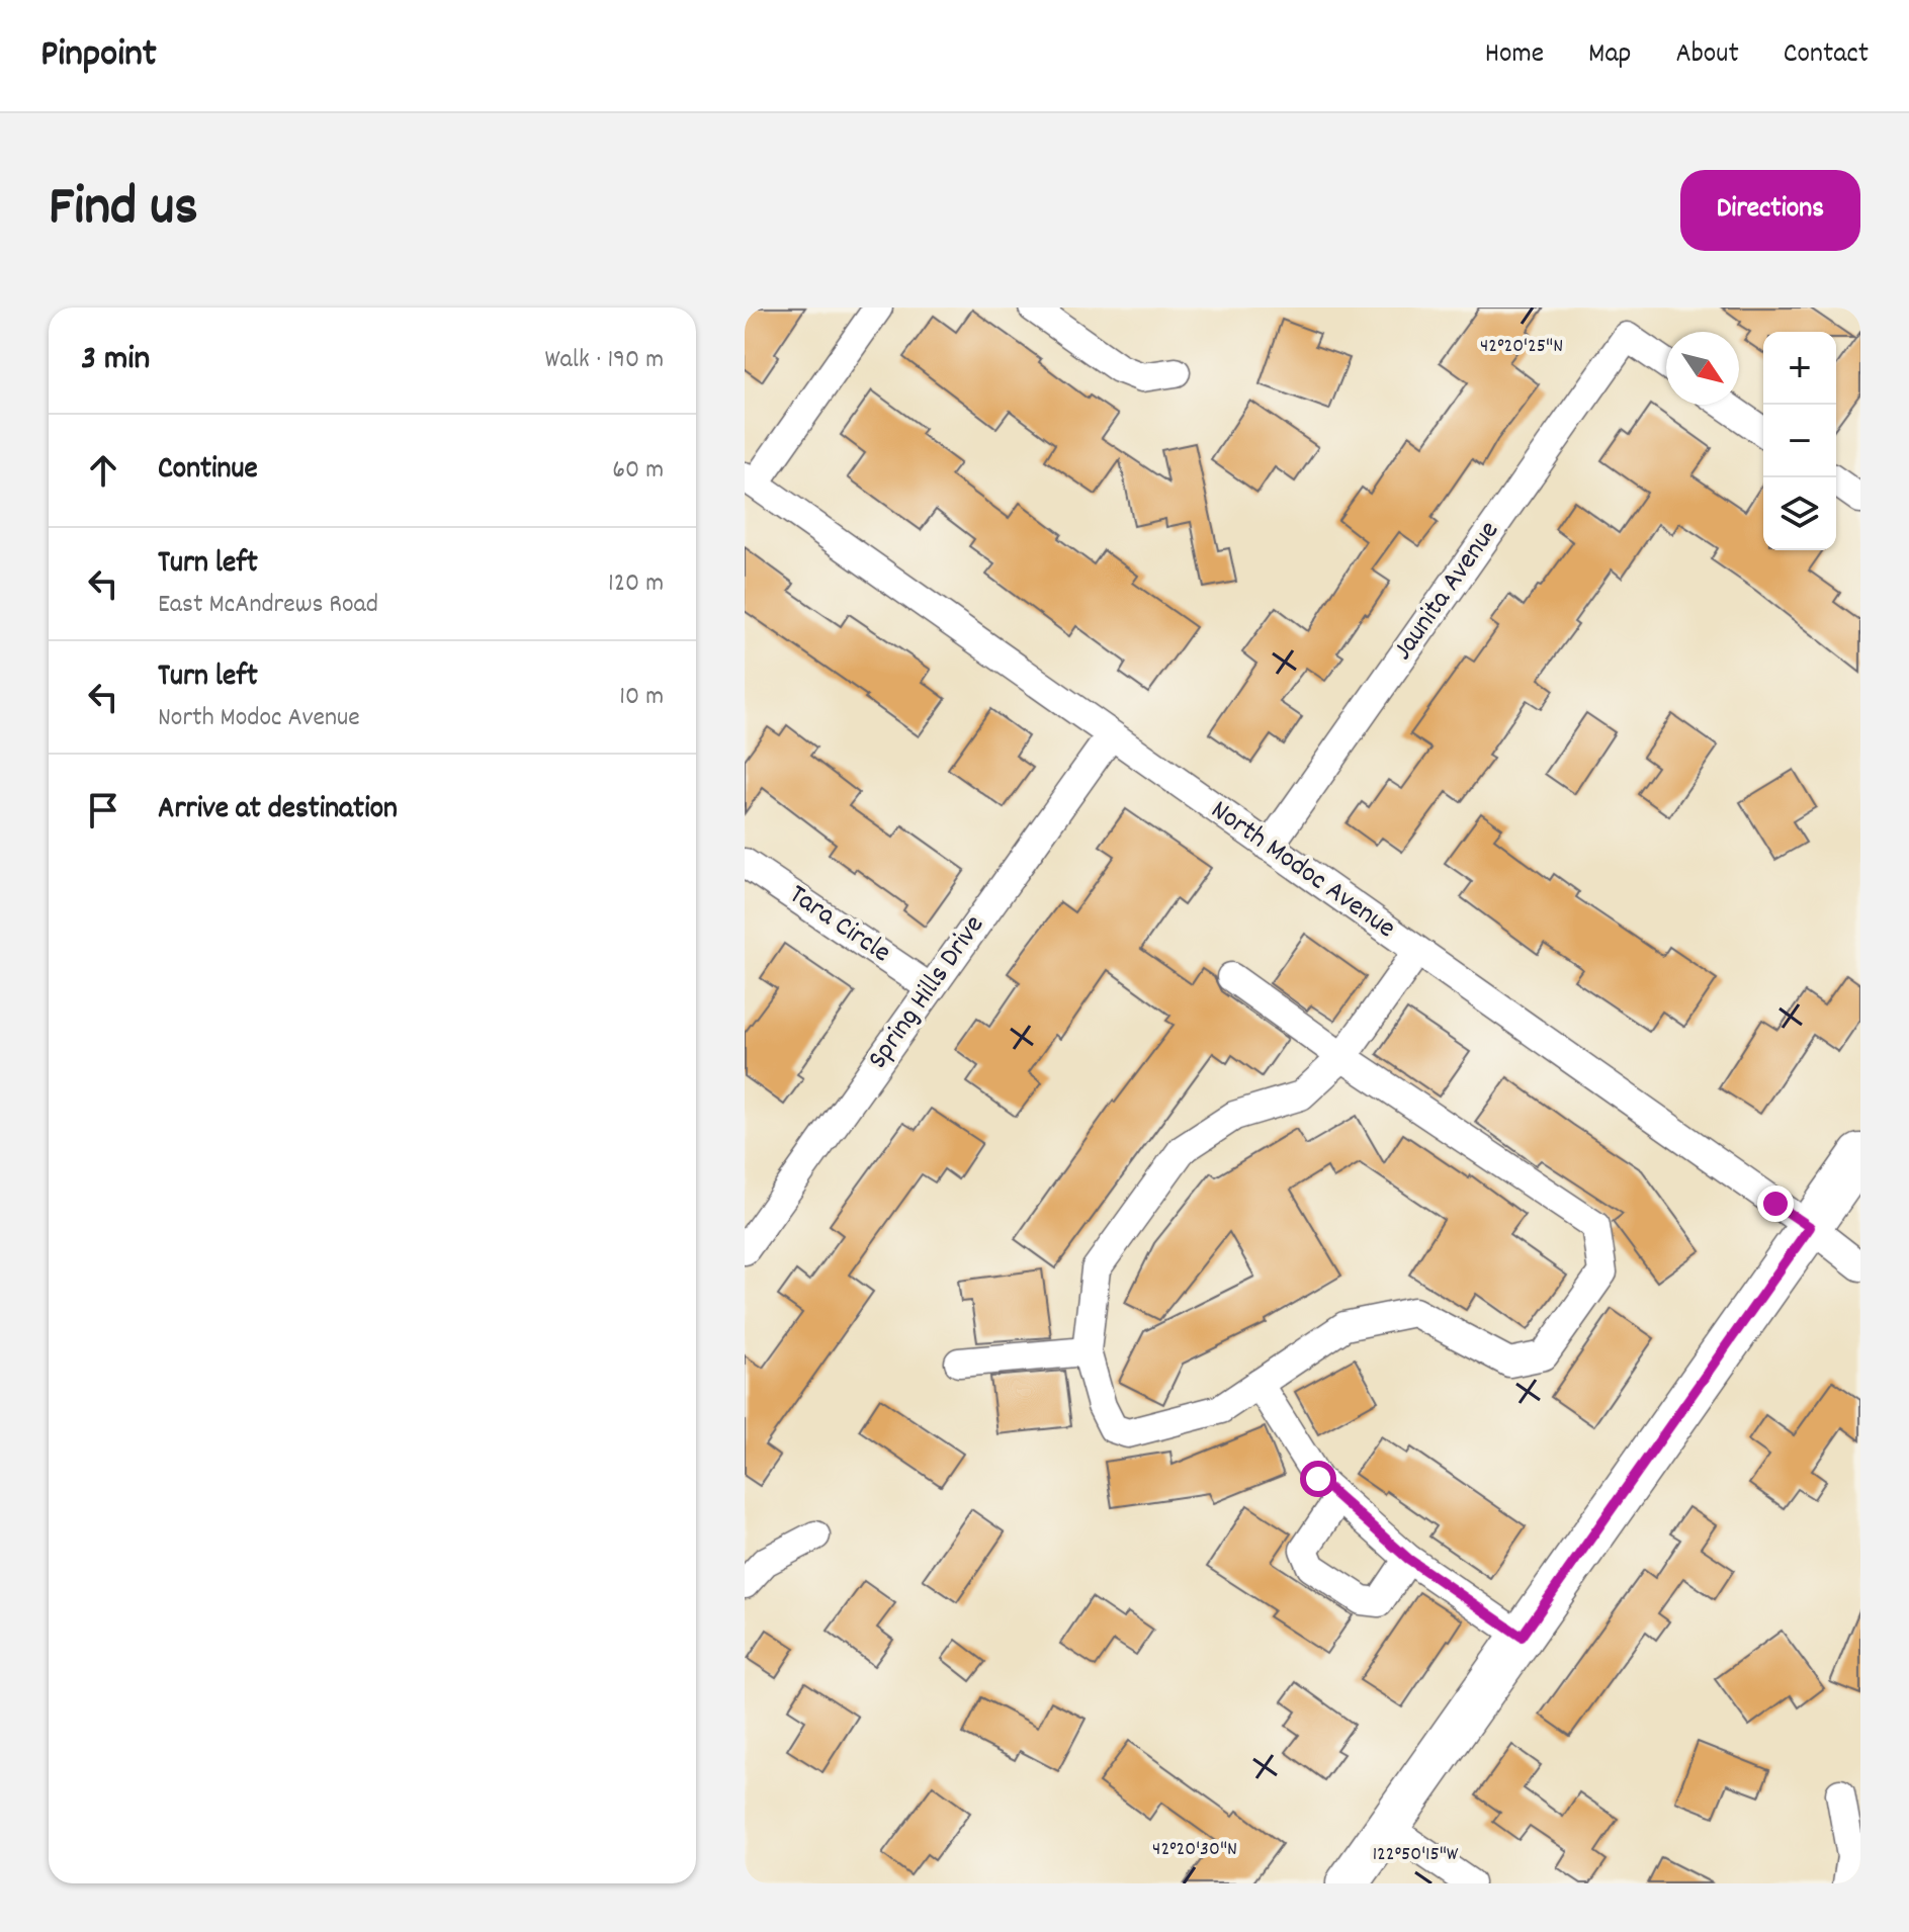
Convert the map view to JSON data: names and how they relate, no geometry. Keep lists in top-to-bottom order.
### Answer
{
  "streets": {
    "street": [
      "Jaunita Avenue",
      "North Modoc Avenue",
      "Tara Circle",
      "Spring Hills Drive"
    ]
  },
  "crossings": [
    ["Jaunita Avenue", "North Modoc Avenue"],
    ["North Modoc Avenue", "Spring Hills Drive"],
    ["Tara Circle", "Spring Hills Drive"]
  ],
  "north": "bottom right",
  "page": {
    "header": "Pinpoint",
    "nav": [
      "Home",
      "Map",
      "About",
      "Contact"
    ],
    "title": "Find us",
    "buttons": "Directions",
    "heading": ["3 min", "Walk · 190 m"],
    "map_buttons": ["+", "−"],
    "list": [
      ["Continue", "60 m"],
      ["Turn left", "East McAndrews Road", "120 m"],
      ["Turn left", "North Modoc Avenue", "10 m"],
      "Arrive at destination"
    ]
  },
  "coordinates": ["42°20'25\"N", "42°20'30\"N", "122°50'15\"W"]
}
